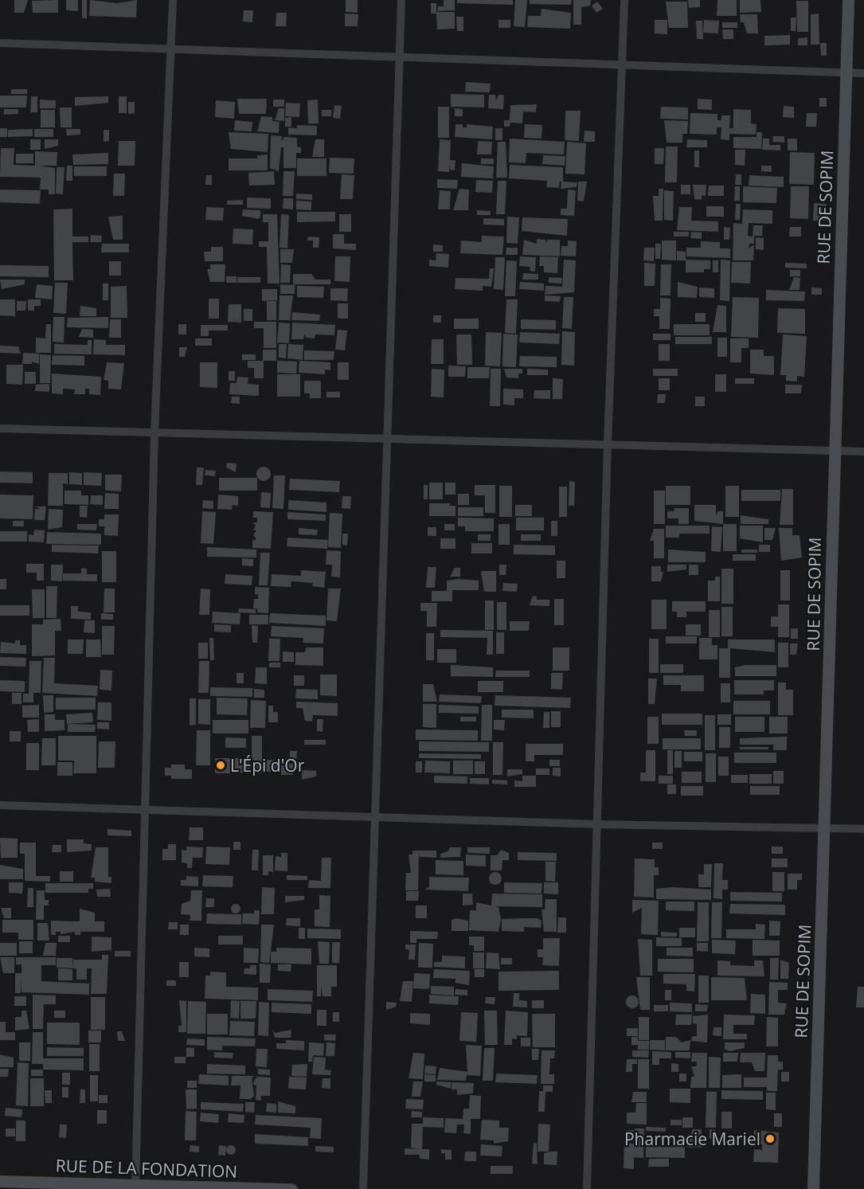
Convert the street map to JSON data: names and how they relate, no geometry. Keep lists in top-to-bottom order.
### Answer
{
  "streets": {
    "street": ["RUE DE SOPIM", "RUE DE LA FONDATION"]
  },
  "places": ["L'Épi d'Or", "Pharmacie Mariel"]
}
